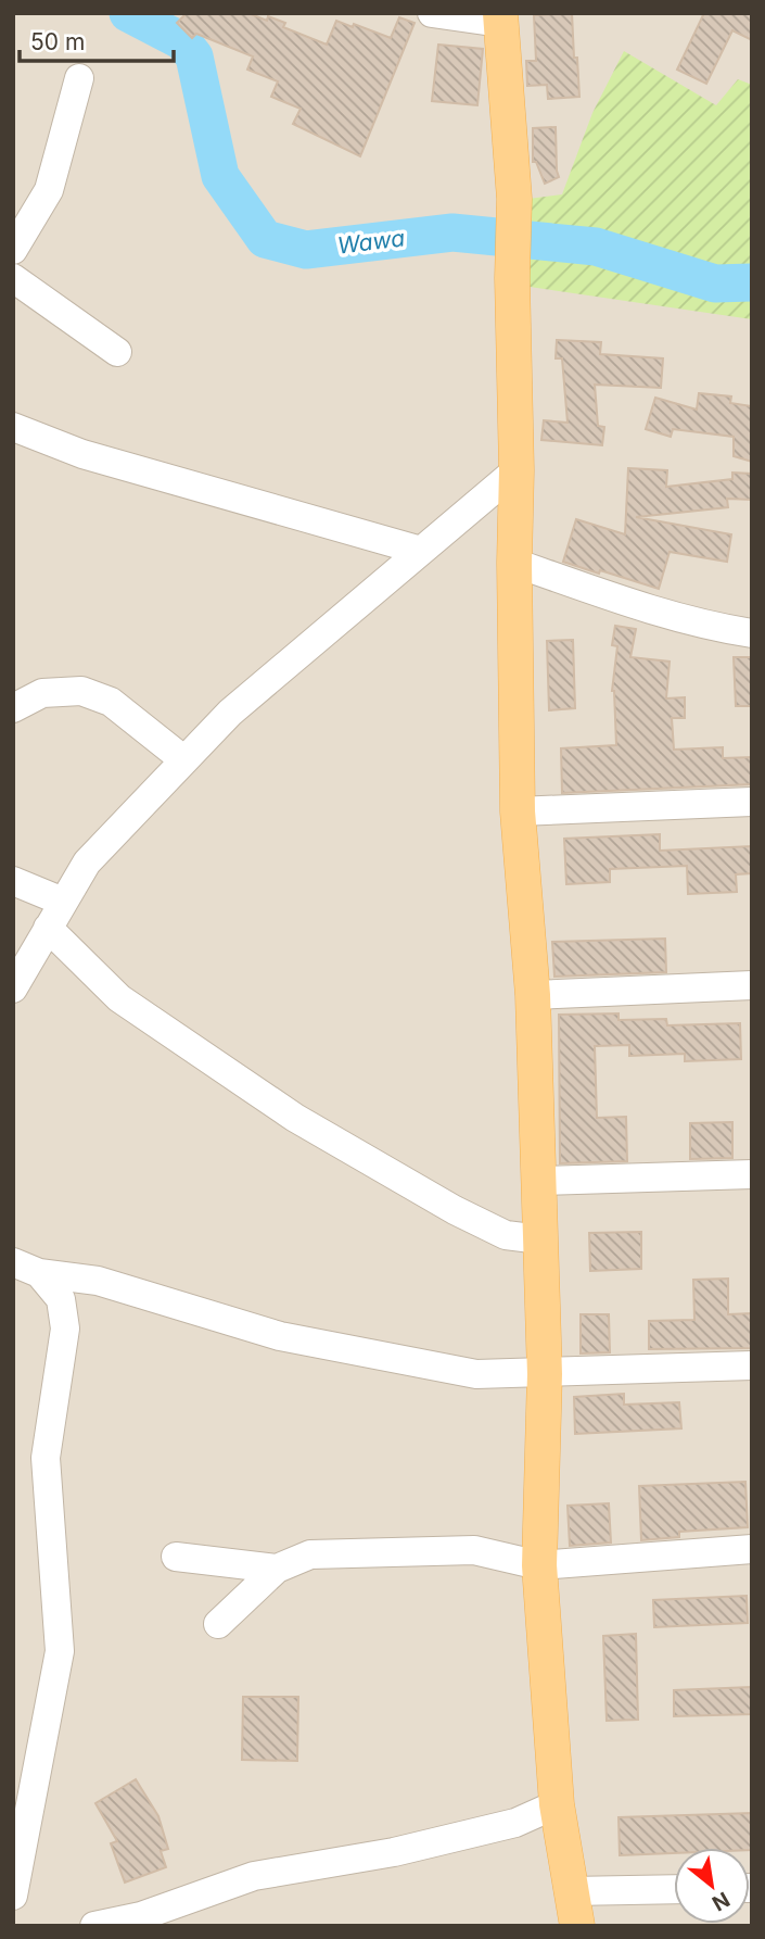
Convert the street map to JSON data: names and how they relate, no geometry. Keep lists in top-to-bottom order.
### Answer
{
  "water": ["Wawa"],
  "scale_bar": "50 m",
  "north": "bottom right"
}
